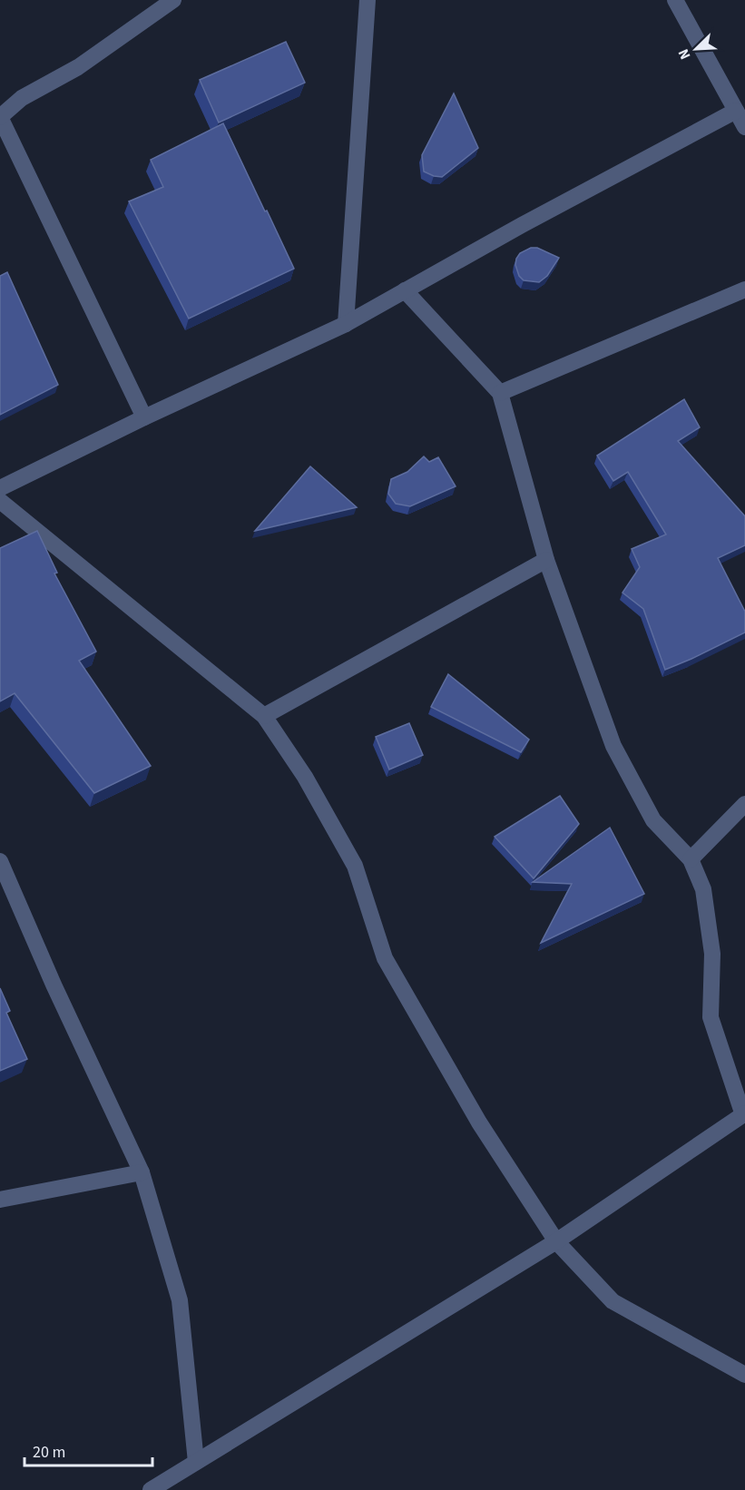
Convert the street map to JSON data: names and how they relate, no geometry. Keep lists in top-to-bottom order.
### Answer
{
  "scale_bar": "20 m",
  "north": "bottom left"
}
